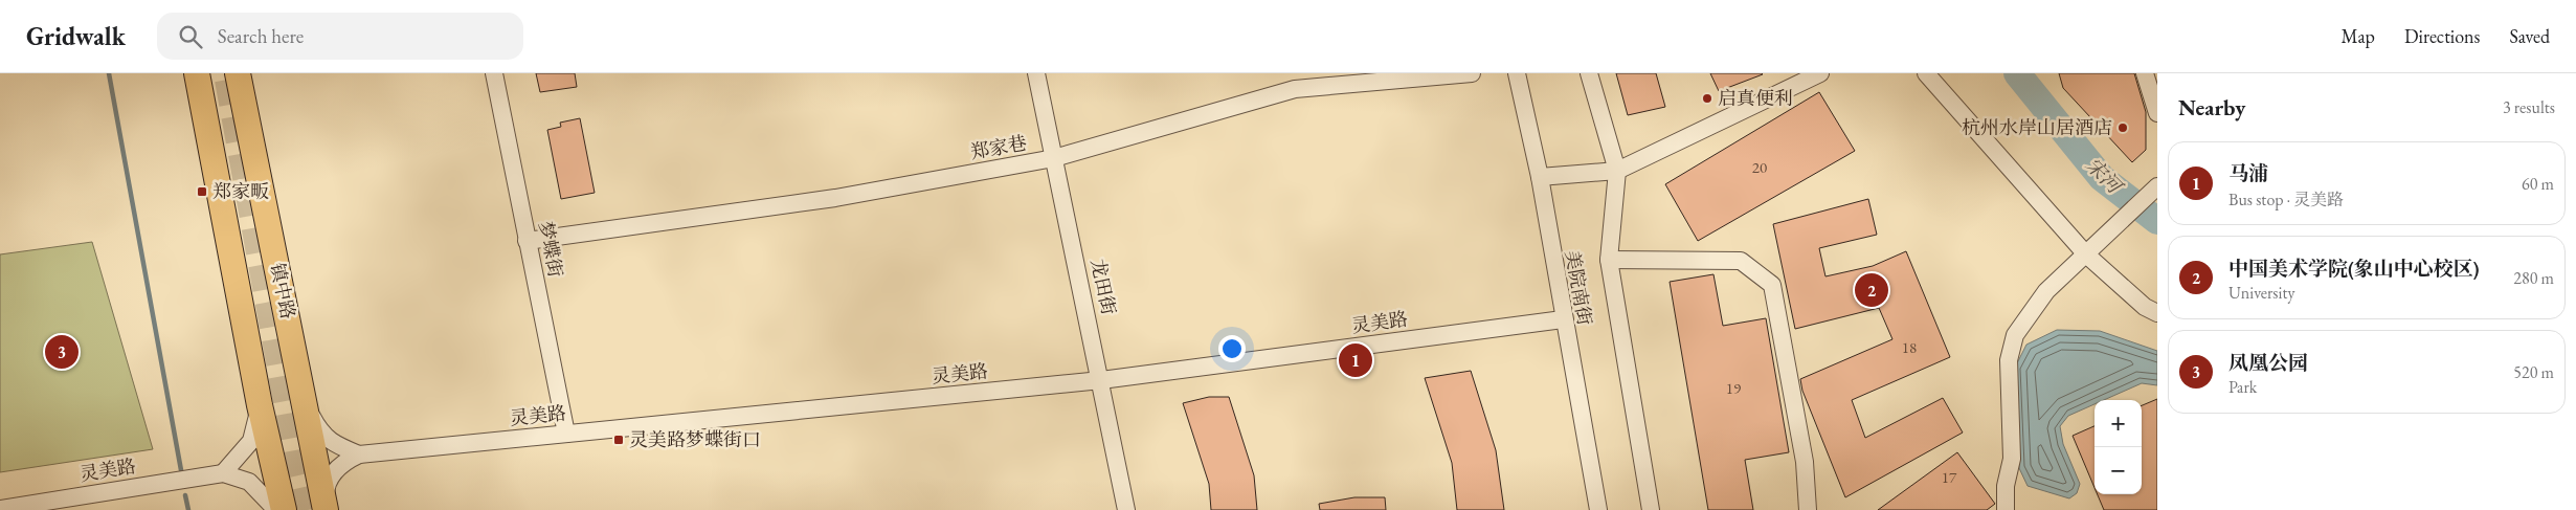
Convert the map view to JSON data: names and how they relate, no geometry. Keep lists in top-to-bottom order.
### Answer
{
  "streets": {
    "highway": ["镇中路"],
    "street": [
      "郑家巷",
      "梦蝶街",
      "龙田街",
      "美院南街",
      "灵美路"
    ]
  },
  "crossings": [
    ["郑家巷", "梦蝶街"],
    ["郑家巷", "龙田街"],
    ["梦蝶街", "灵美路"],
    ["龙田街", "灵美路"],
    ["美院南街", "灵美路"],
    ["镇中路", "灵美路"]
  ],
  "water": ["宋河"],
  "places": {
    "other": ["启真便利", "杭州水岸山居酒店"],
    "transit": ["郑家畈", "灵美路梦蝶街口"]
  },
  "house_numbers": [
    "20",
    "18",
    "19",
    "17"
  ],
  "page": {
    "header": "Gridwalk",
    "search": "Search here",
    "nav": ["Map", "Directions", "Saved"],
    "heading": ["Nearby", "3 results"],
    "list": [
      {
        "mark": "1",
        "name": "马浦",
        "note": "Bus stop · 灵美路",
        "value": "60 m"
      },
      {
        "mark": "2",
        "name": "中国美术学院(象山中心校区)",
        "note": "University",
        "value": "280 m"
      },
      {
        "mark": "3",
        "name": "凤凰公园",
        "note": "Park",
        "value": "520 m"
      }
    ],
    "pins": ["2", "3", "1"],
    "map_buttons": ["+", "−"]
  }
}
